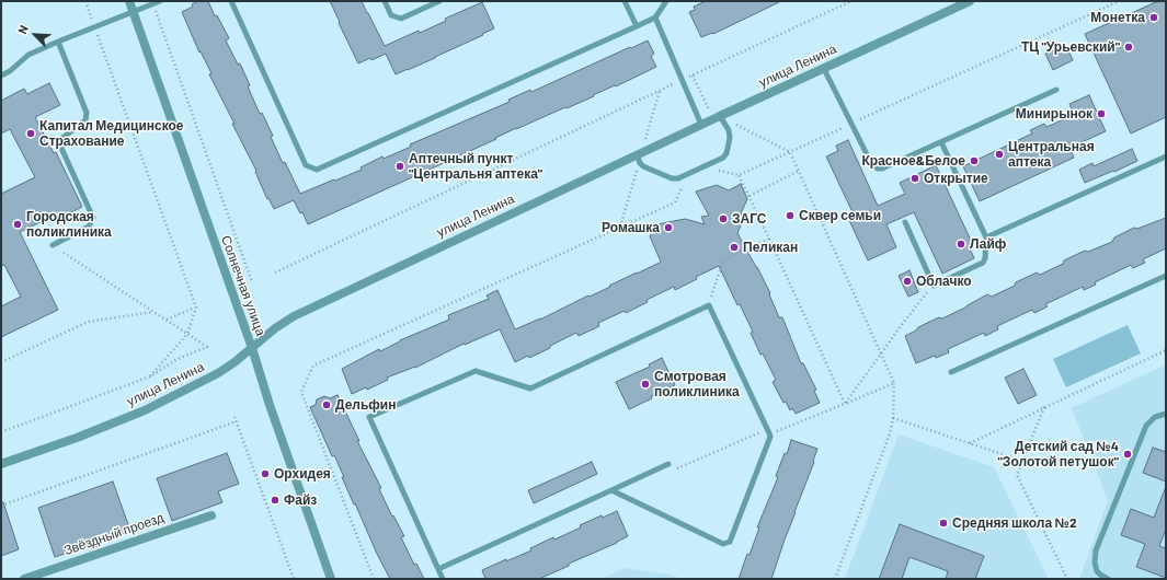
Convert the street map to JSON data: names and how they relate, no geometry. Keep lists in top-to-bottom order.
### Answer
{
  "streets": {
    "street": ["улица Ленина", "Солнечная улица", "Звёздный проезд"]
  },
  "crossings": [
    ["улица Ленина", "Солнечная улица"]
  ],
  "places": [
    "Монетка",
    "ТЦ \"Урьевский\"",
    "Минирынок",
    "Капитал Медицинское Страхование",
    "Центральная аптека",
    "Красное&Белое",
    "Аптечный пункт \"Центральня аптека\"",
    "Открытие",
    "Сквер семьи",
    "ЗАГС",
    "Городская поликлиника",
    "Ромашка",
    "Лайф",
    "Пеликан",
    "Облачко",
    "Смотровая поликлиника",
    "Дельфин",
    "Детский сад №4 \"Золотой петушок\"",
    "Орхидея",
    "Файз",
    "Средняя школа №2"
  ],
  "north": "top left"
}
